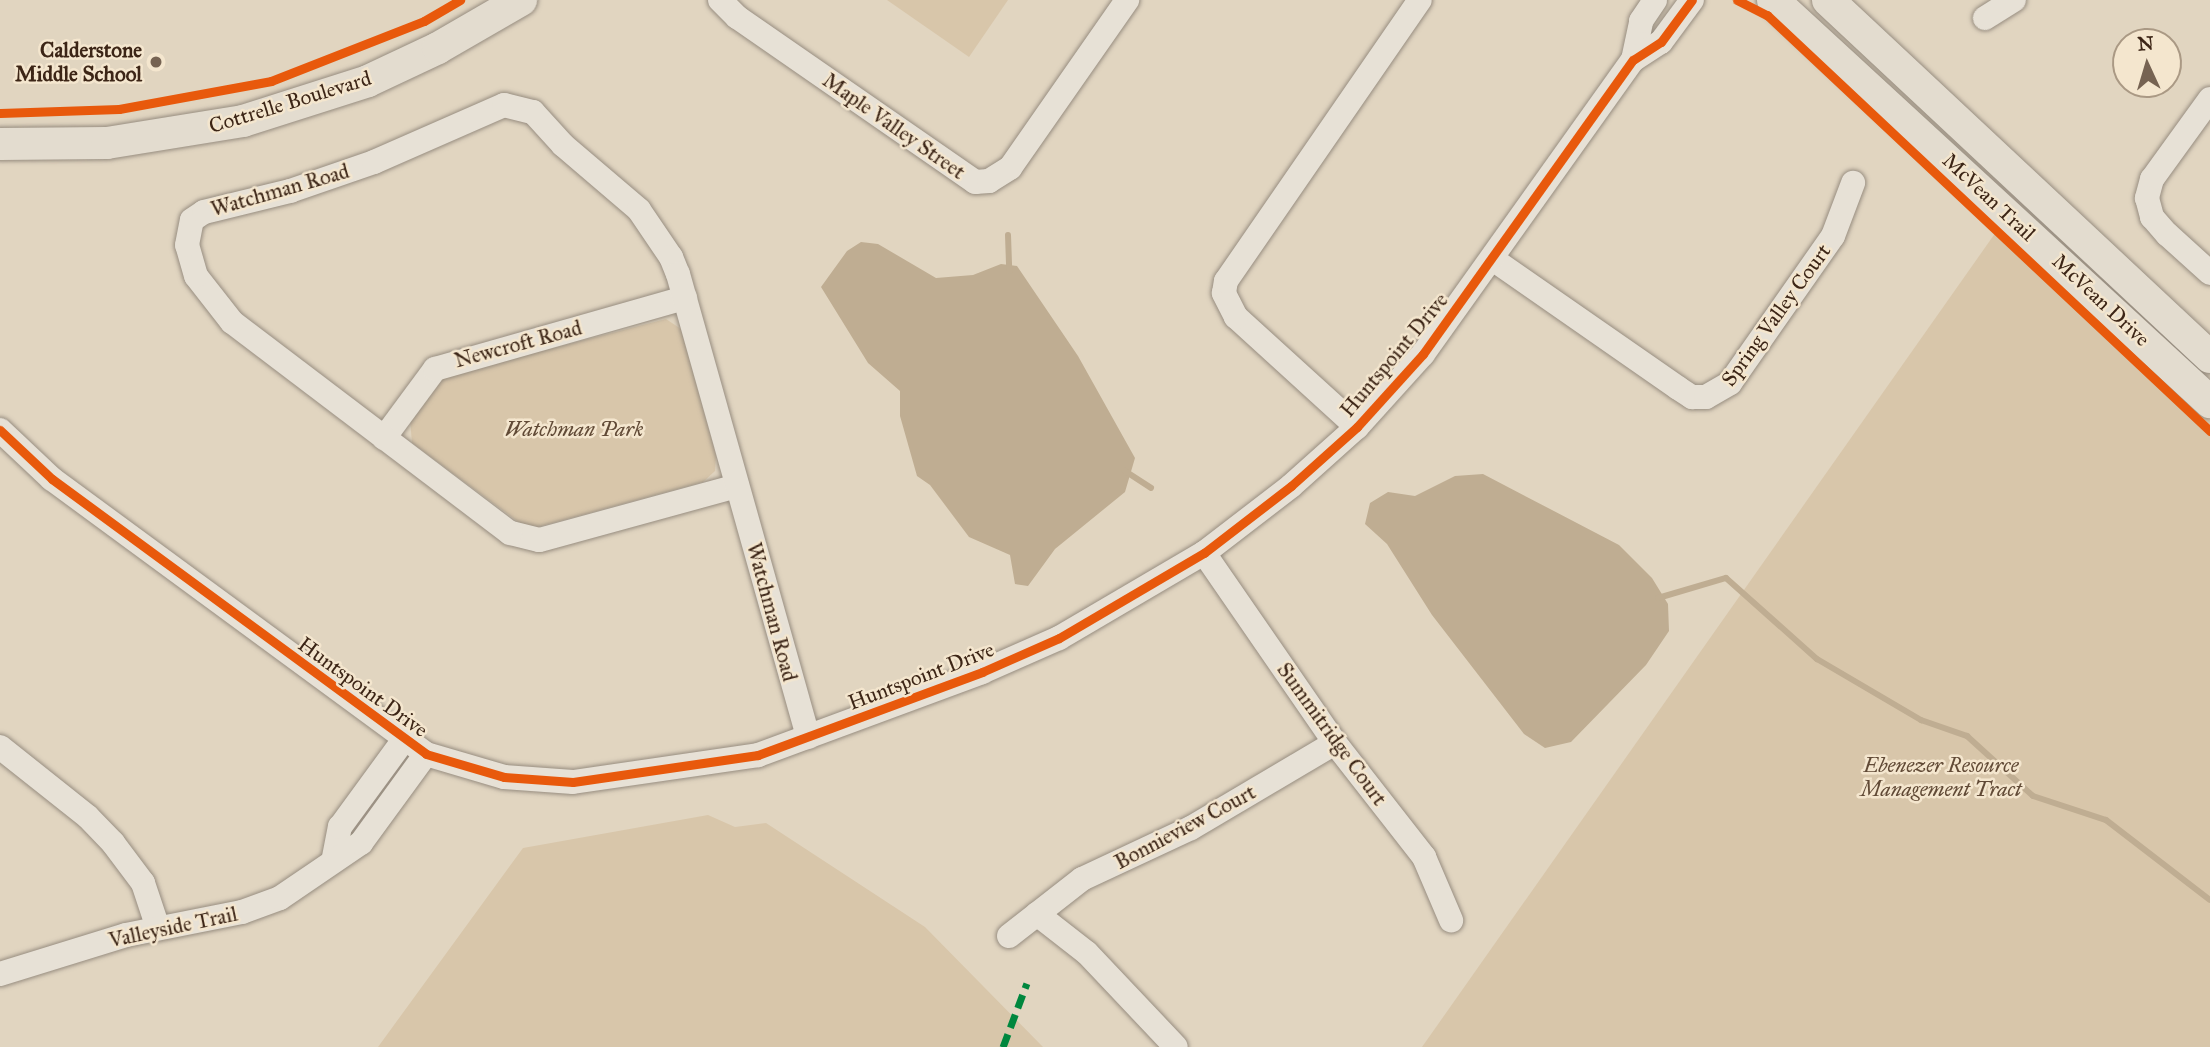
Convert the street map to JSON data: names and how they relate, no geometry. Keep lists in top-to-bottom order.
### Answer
{
  "streets": {
    "main road": ["Cottrelle Boulevard", "McVean Drive"],
    "street": [
      "Maple Valley Street",
      "Watchman Road",
      "Spring Valley Court",
      "Newcroft Road",
      "Huntspoint Drive",
      "Summitridge Court",
      "Bonnieview Court",
      "Valleyside Trail"
    ],
    "cycle path": ["McVean Trail"]
  },
  "crossings": [
    ["Watchman Road", "Newcroft Road"],
    ["Watchman Road", "Huntspoint Drive"],
    ["Spring Valley Court", "Huntspoint Drive"],
    ["Huntspoint Drive", "Summitridge Court"],
    ["Huntspoint Drive", "Valleyside Trail"],
    ["Summitridge Court", "Bonnieview Court"]
  ],
  "parks": ["Watchman Park", "Ebenezer Resource Management Tract"],
  "places": ["Calderstone Middle School"],
  "north": "top"
}
